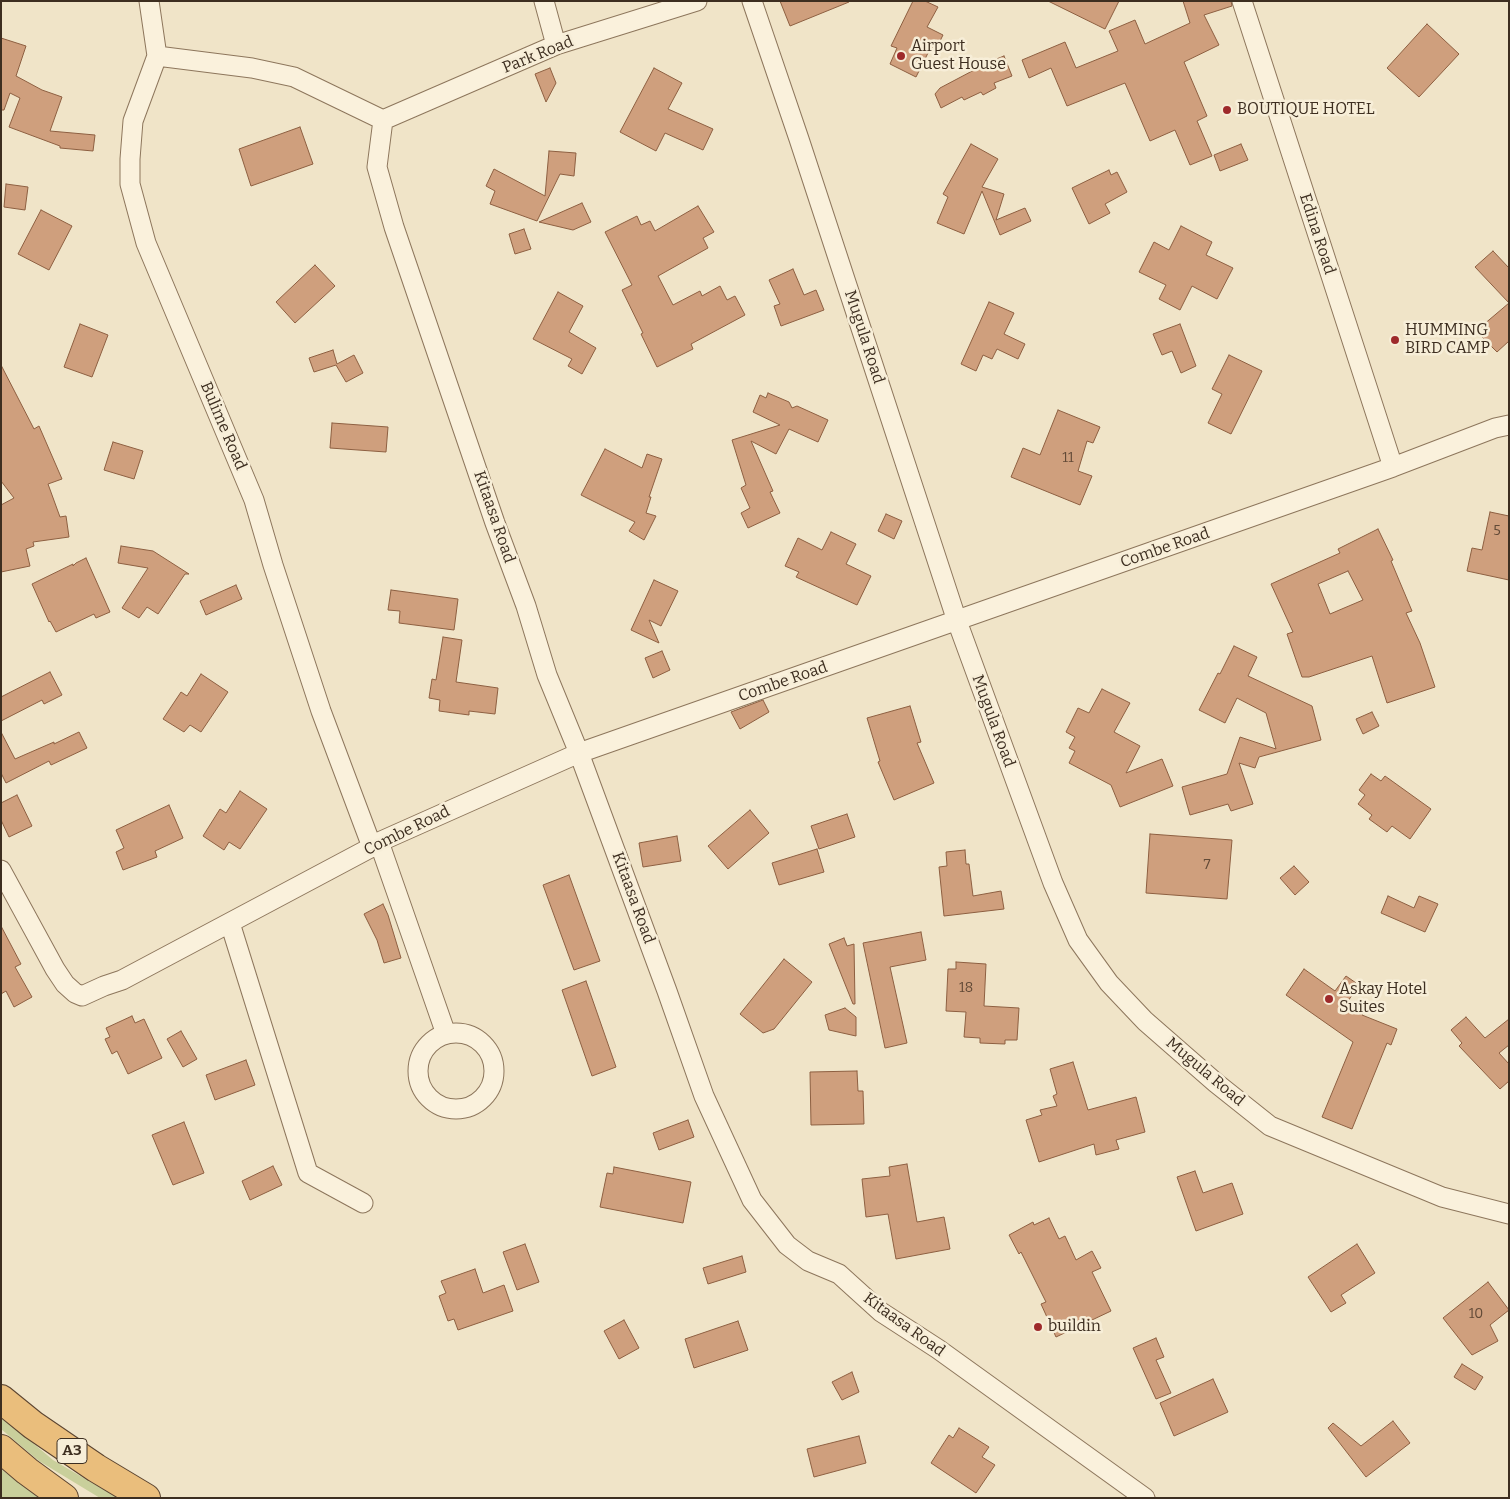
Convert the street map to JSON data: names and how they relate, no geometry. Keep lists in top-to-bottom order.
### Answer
{
  "streets": {
    "highway": ["A3"],
    "street": [
      "Park Road",
      "Edina Road",
      "Mugula Road",
      "Bulime Road",
      "Kitaasa Road",
      "Combe Road"
    ]
  },
  "crossings": [
    ["Park Road", "Kitaasa Road"],
    ["Edina Road", "Combe Road"],
    ["Mugula Road", "Combe Road"],
    ["Bulime Road", "Combe Road"],
    ["Kitaasa Road", "Combe Road"]
  ],
  "places": [
    "Airport Guest House",
    "BOUTIQUE HOTEL",
    "HUMMING BIRD CAMP",
    "Askay Hotel Suites",
    "buildin"
  ],
  "house_numbers": [
    "11",
    "5",
    "7",
    "18",
    "10"
  ]
}
